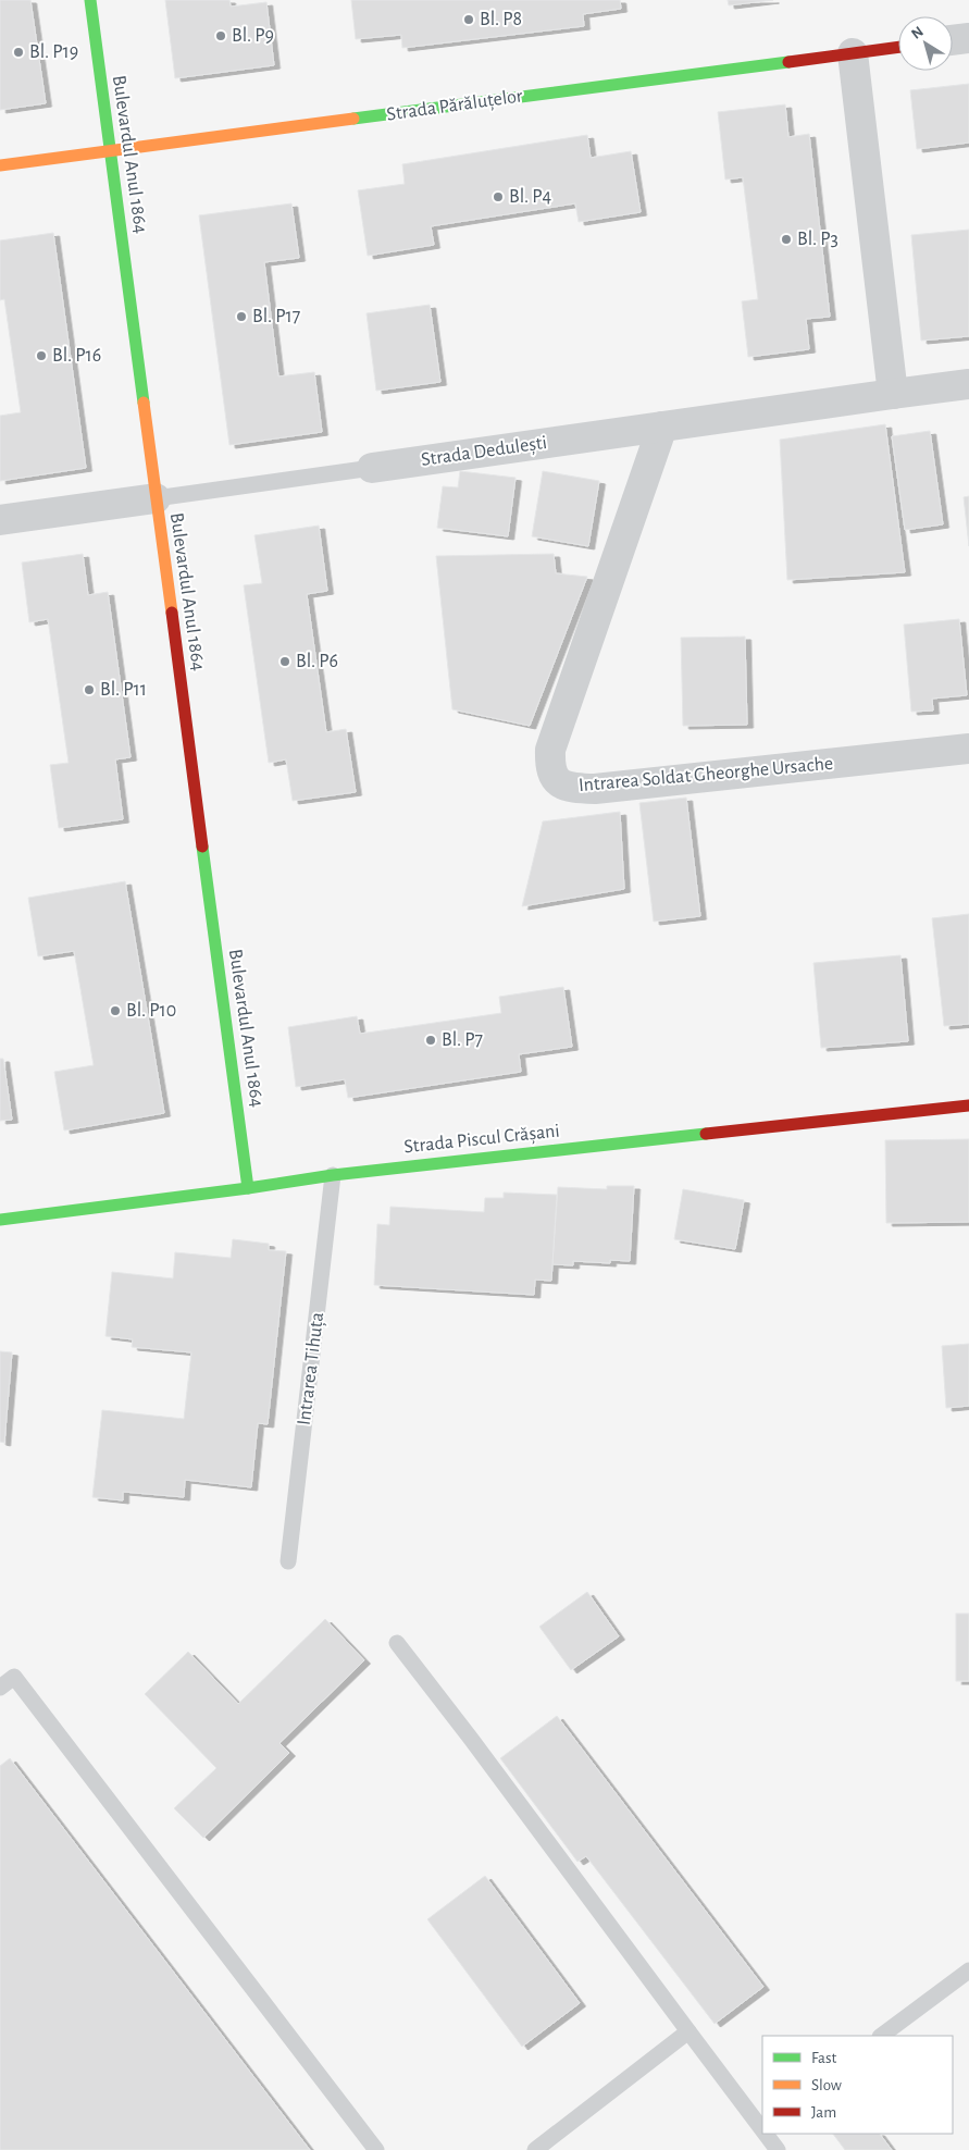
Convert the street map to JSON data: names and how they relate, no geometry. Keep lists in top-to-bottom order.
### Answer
{
  "streets": {
    "street": [
      "Strada Părăluțelor",
      "Bulevardul Anul 1864",
      "Strada Dedulești",
      "Intrarea Soldat Gheorghe Ursache",
      "Strada Piscul Crășani"
    ],
    "lane": ["Intrarea Tihuța"]
  },
  "crossings": [
    ["Strada Părăluțelor", "Bulevardul Anul 1864"],
    ["Bulevardul Anul 1864", "Strada Dedulești"],
    ["Bulevardul Anul 1864", "Strada Piscul Crășani"],
    ["Strada Dedulești", "Intrarea Soldat Gheorghe Ursache"],
    ["Strada Piscul Crășani", "Intrarea Tihuța"]
  ],
  "places": [
    "Bl. P8",
    "Bl. P9",
    "Bl. P19",
    "Bl. P4",
    "Bl. P3",
    "Bl. P17",
    "Bl. P16",
    "Bl. P6",
    "Bl. P11",
    "Bl. P10",
    "Bl. P7"
  ],
  "legend": ["Fast", "Slow", "Jam"],
  "north": "top left"
}
